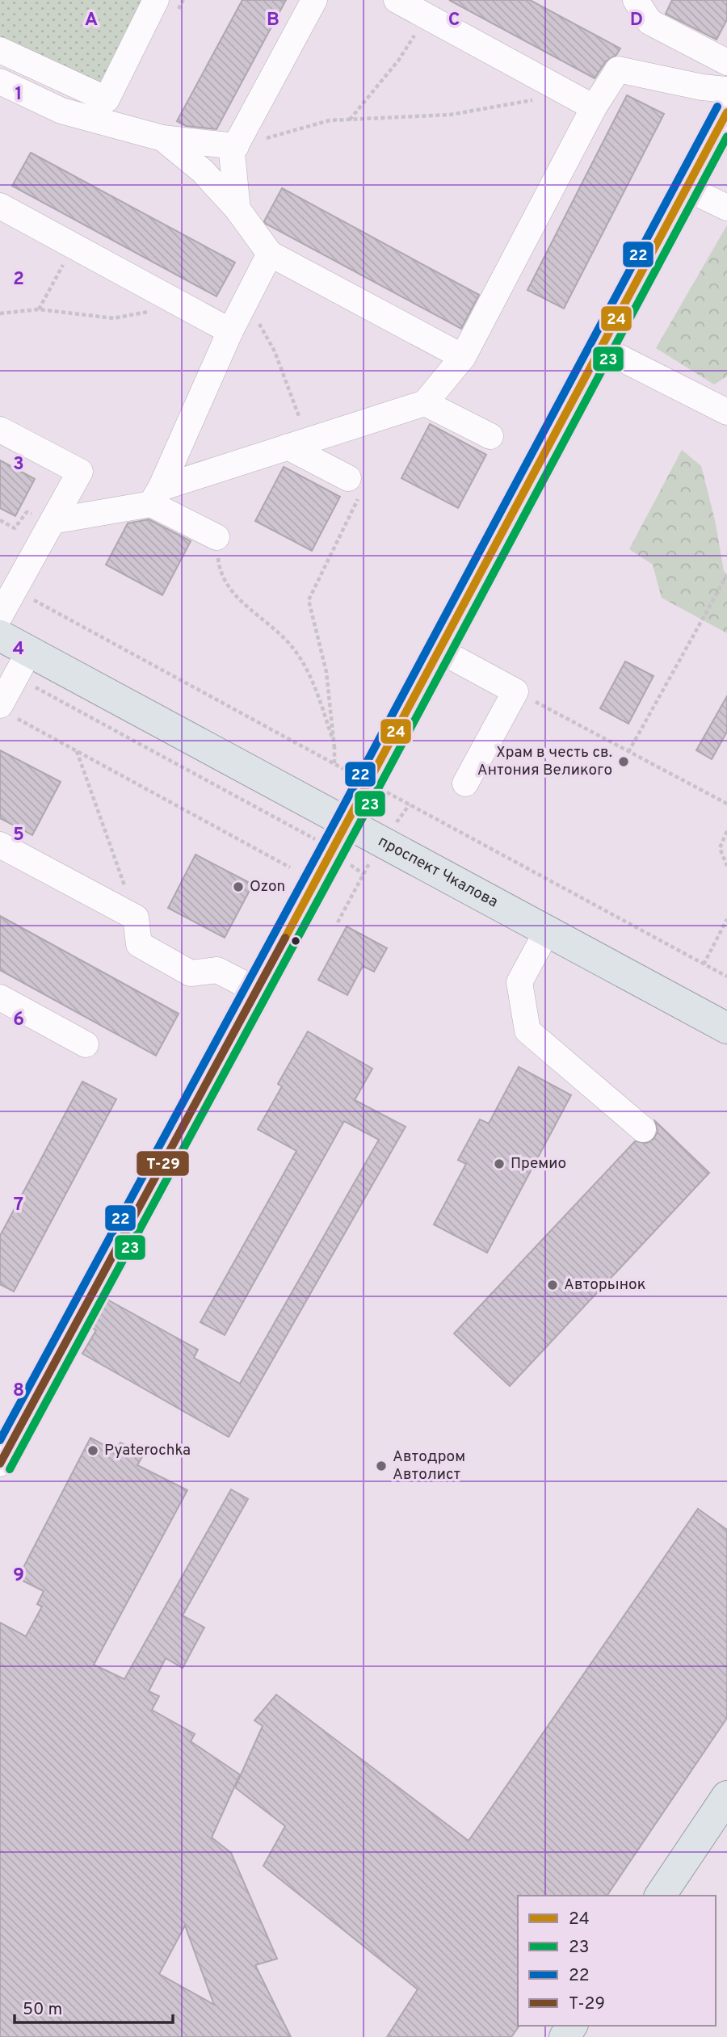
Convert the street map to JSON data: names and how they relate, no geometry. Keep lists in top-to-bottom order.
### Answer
{
  "streets": {
    "main road": ["проспект Чкалова"]
  },
  "places": [
    "Храм в честь св. Антония Великого",
    "Ozon",
    "Премио",
    "Авторынок",
    "Pyaterochka",
    "Автодром Автолист"
  ],
  "lines": [
    "transit line 22",
    "transit line 24",
    "transit line 23",
    "transit line Т-29"
  ],
  "legend": [
    "24",
    "23",
    "22",
    "Т-29"
  ],
  "scale_bar": "50 m",
  "grid": {
    "columns": [
      "A",
      "B",
      "C",
      "D"
    ],
    "rows": [
      "1",
      "2",
      "3",
      "4",
      "5",
      "6",
      "7",
      "8",
      "9"
    ]
  }
}
